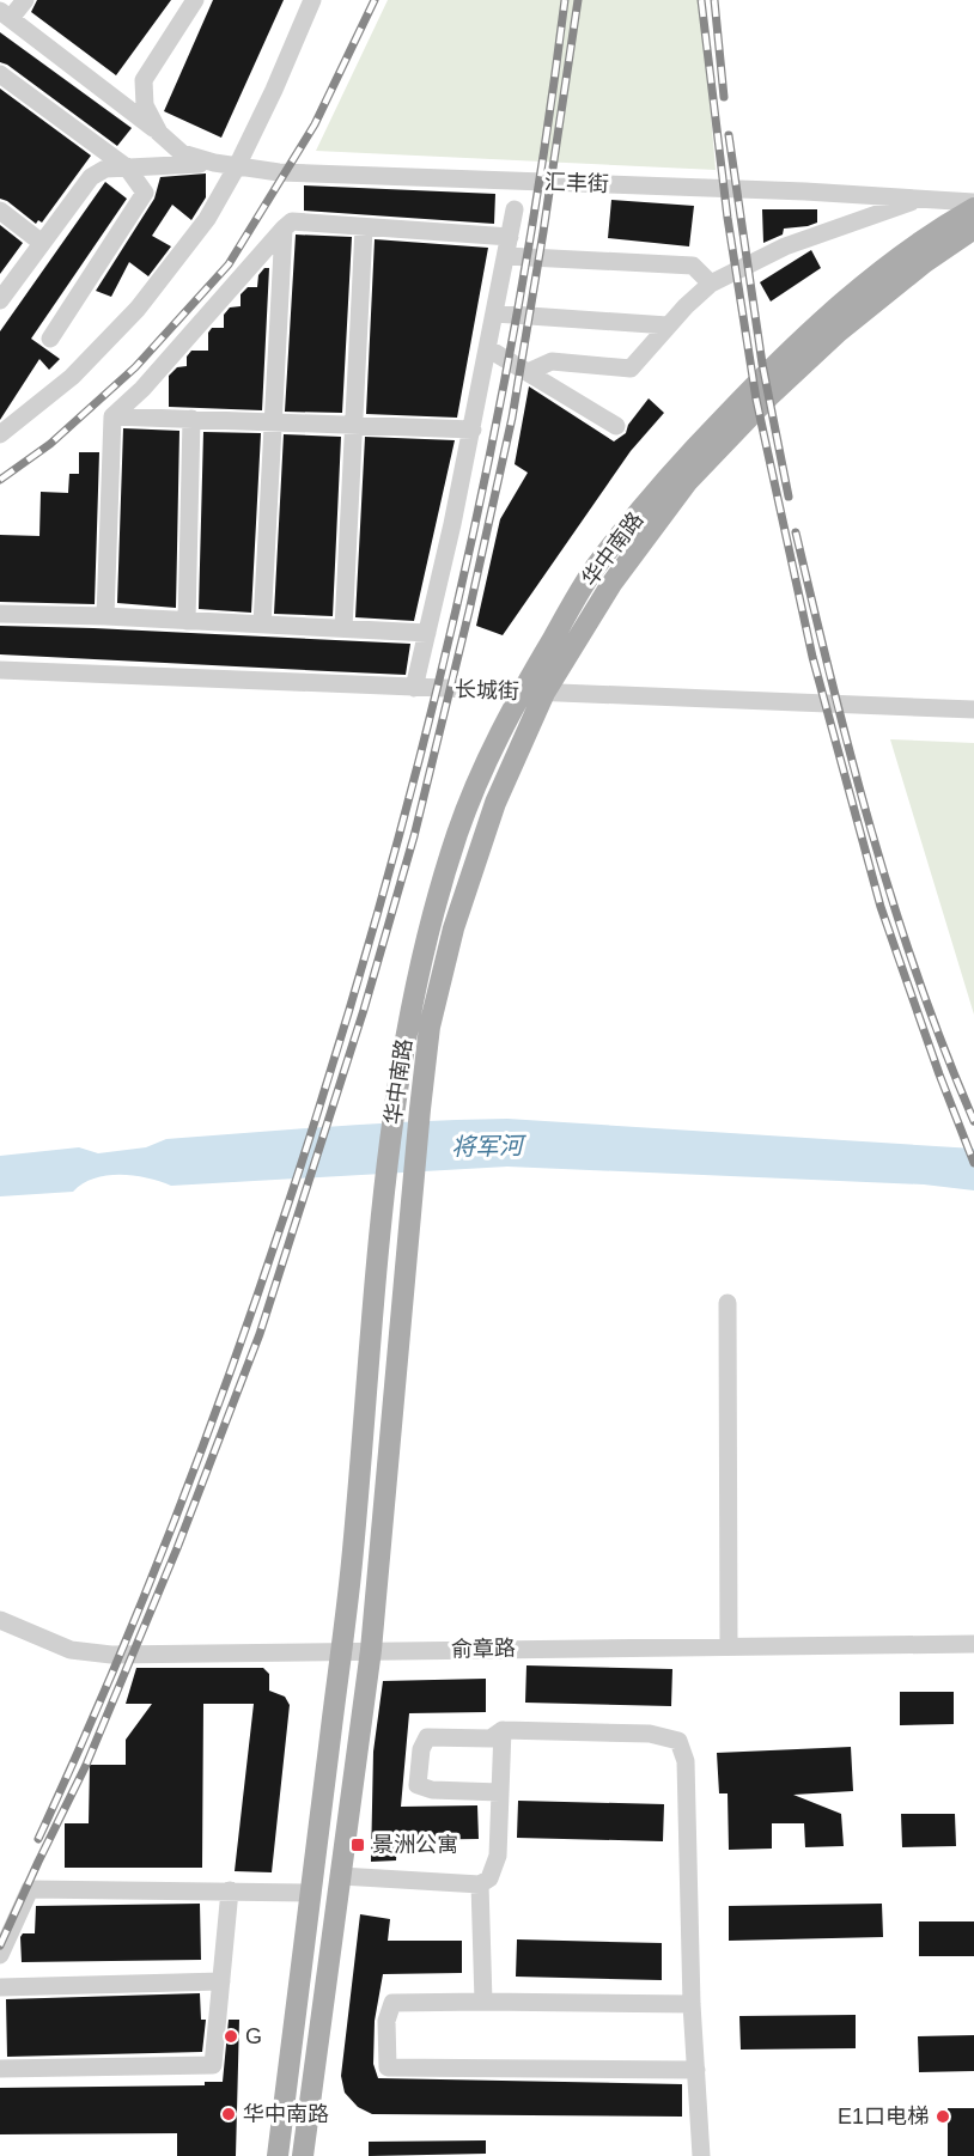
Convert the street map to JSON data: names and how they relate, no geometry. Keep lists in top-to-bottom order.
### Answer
{
  "streets": {
    "main road": ["华中南路"],
    "street": ["汇丰街", "长城街", "俞章路"]
  },
  "crossings": [
    ["华中南路", "长城街"],
    ["华中南路", "俞章路"]
  ],
  "water": ["将军河"],
  "places": {
    "transit": ["景洲公寓"],
    "other": ["G", "华中南路", "E1口电梯"]
  }
}
